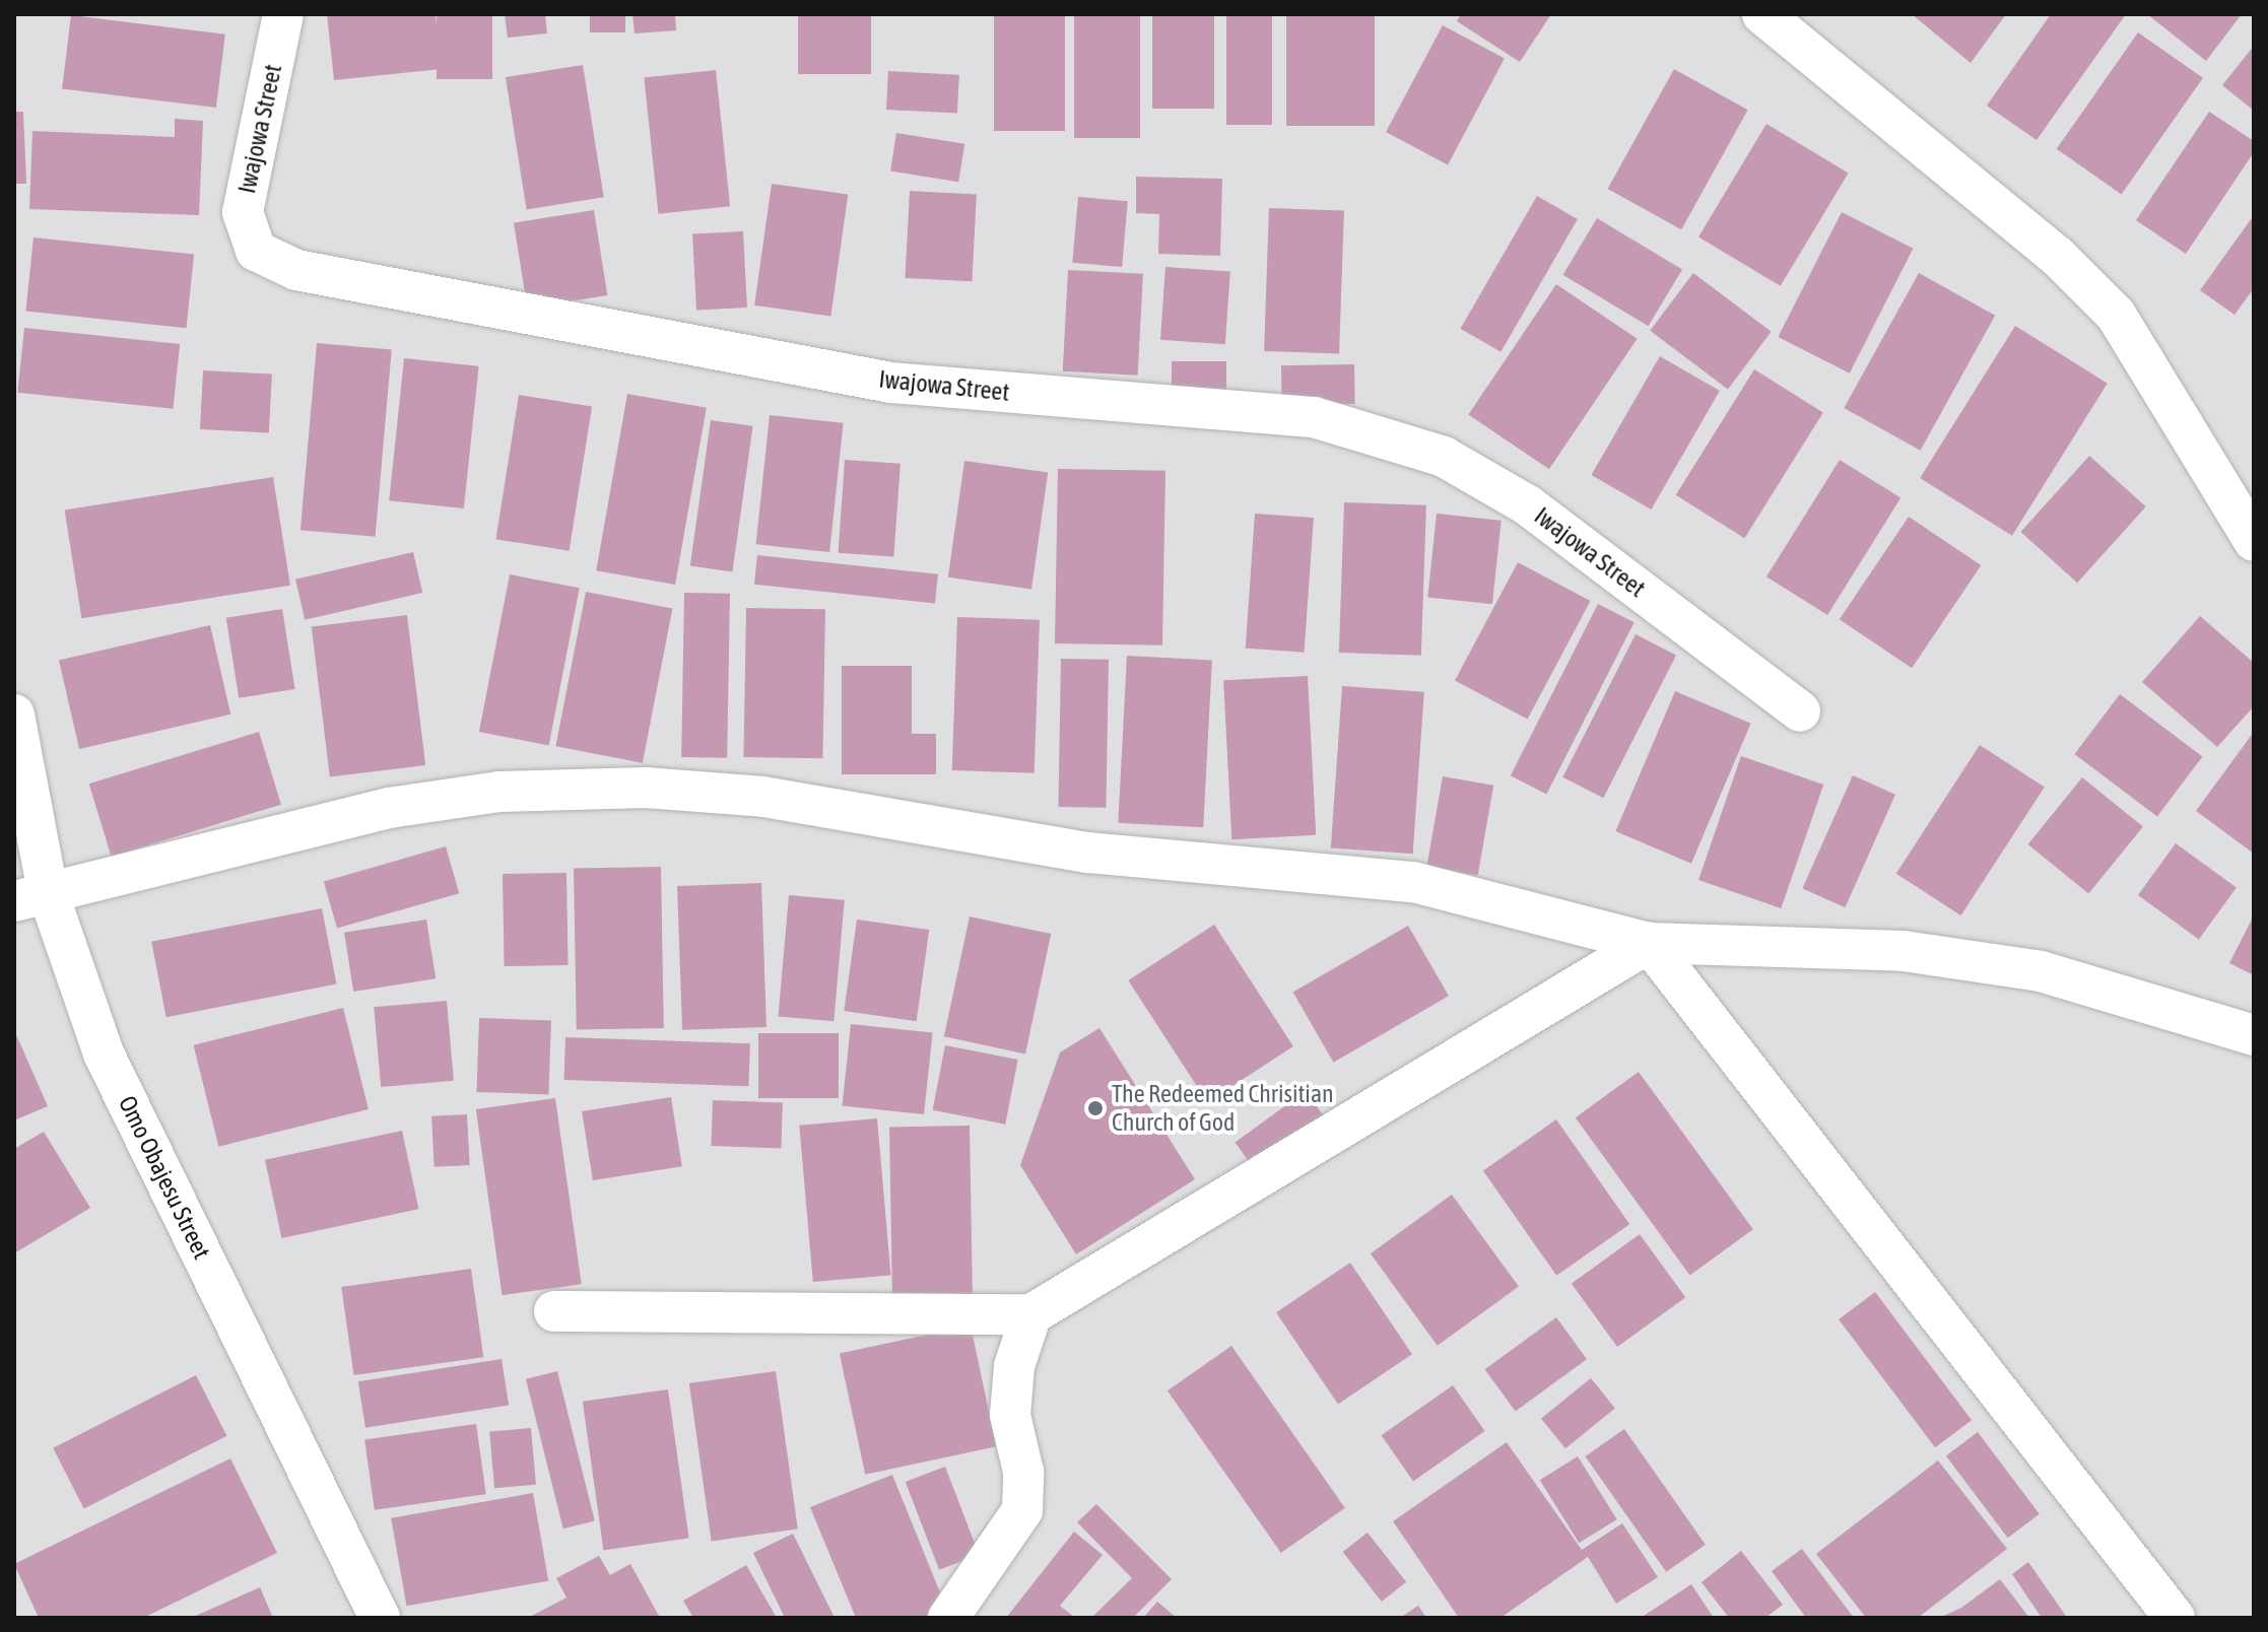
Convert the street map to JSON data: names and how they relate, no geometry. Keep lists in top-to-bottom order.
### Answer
{
  "streets": {
    "street": ["Iwajowa Street", "Omo Obajesu Street"]
  },
  "places": ["The Redeemed Chrisitian Church of God"]
}
